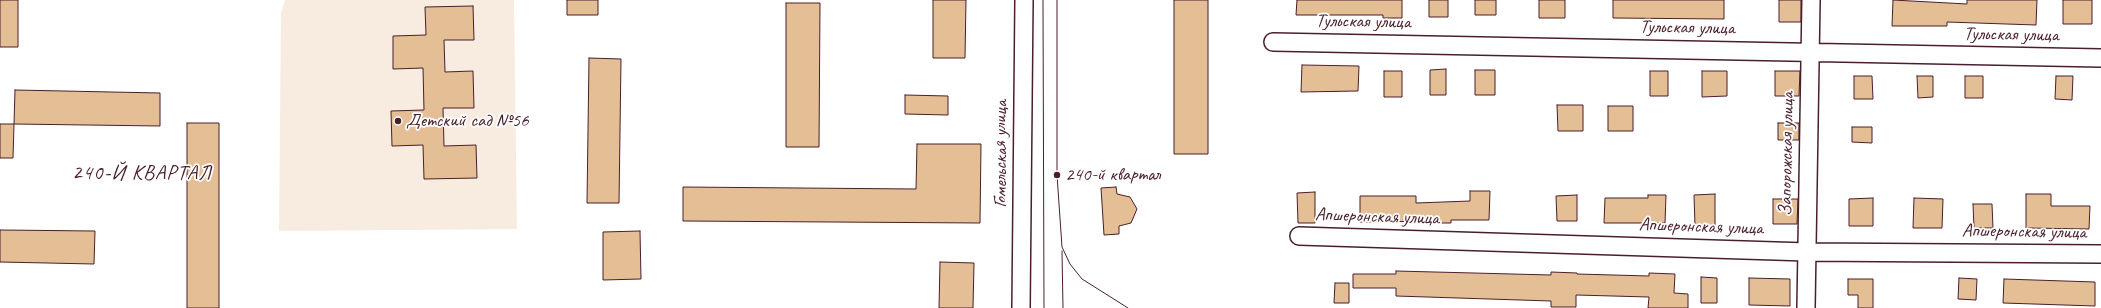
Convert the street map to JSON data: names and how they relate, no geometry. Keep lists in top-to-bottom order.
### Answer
{
  "streets": {
    "street": [
      "Тульская улица",
      "Гомельская улица",
      "Запорожская улица",
      "Апшеронская улица"
    ]
  },
  "crossings": [
    ["Тульская улица", "Запорожская улица"],
    ["Запорожская улица", "Апшеронская улица"]
  ],
  "districts": ["240-Й КВАРТАЛ"],
  "places": ["Детский сад №56", "240-й квартал"]
}
